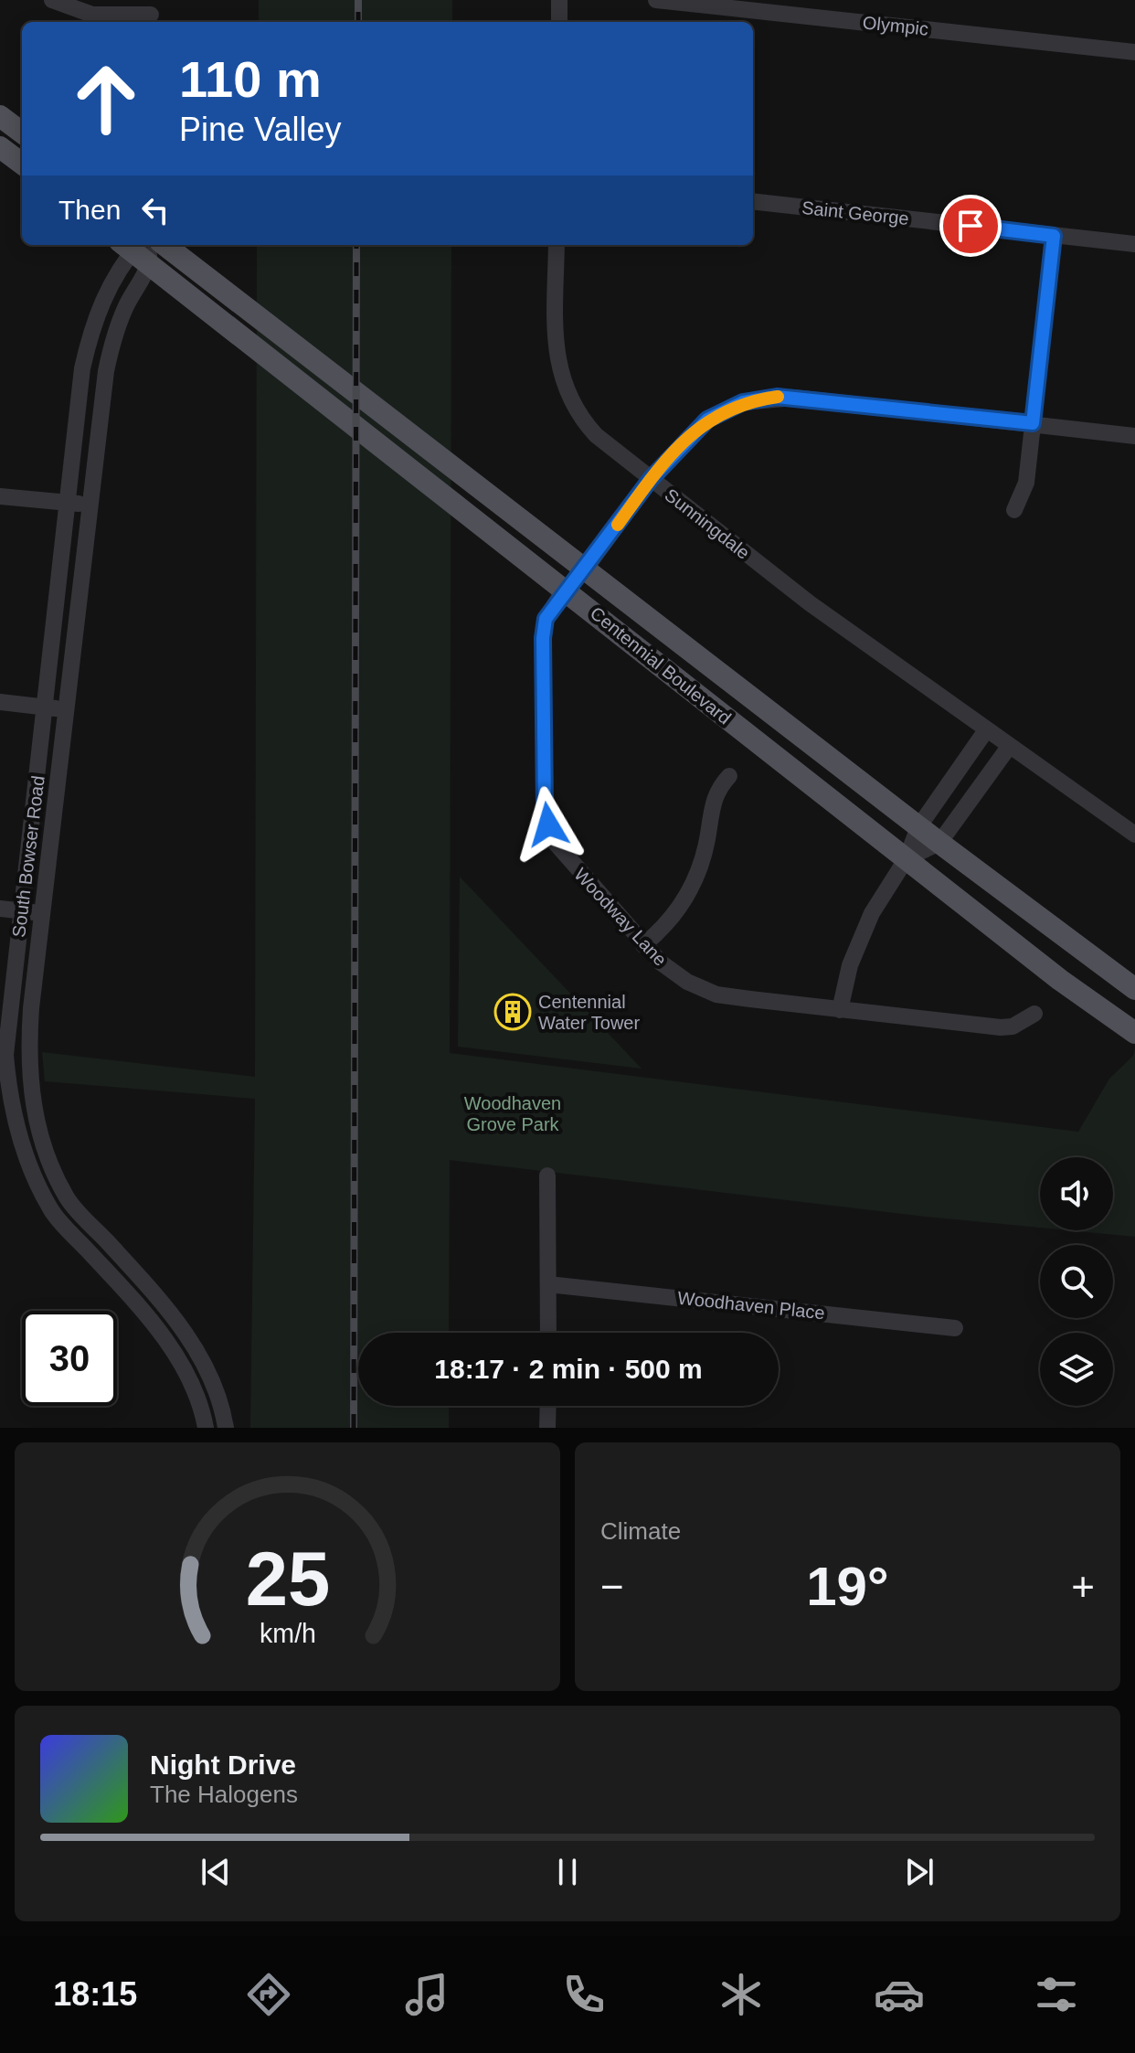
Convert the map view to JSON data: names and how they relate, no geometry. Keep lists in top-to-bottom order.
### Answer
{
  "streets": {
    "main road": ["Centennial Boulevard"],
    "street": [
      "Olympic",
      "Saint George",
      "Sunningdale",
      "South Bowser Road",
      "Woodway Lane",
      "Woodhaven Place"
    ]
  },
  "crossings": [
    ["Sunningdale", "Woodway Lane"],
    ["Centennial Boulevard", "South Bowser Road"],
    ["Centennial Boulevard", "Woodway Lane"]
  ],
  "parks": ["Woodhaven Grove Park"],
  "places": {
    "building": ["Centennial Water Tower"]
  },
  "page": {
    "turn": ["110 m", "Pine Valley"],
    "then": "Then",
    "limit": "30",
    "trip": "18:17 · 2 min · 500 m",
    "tile": "Climate",
    "heat": ["−", "19°", "+"],
    "song": ["Night Drive", "The Halogens"],
    "tabs": "18:15",
    "gauge": ["25", "km/h"]
  }
}
